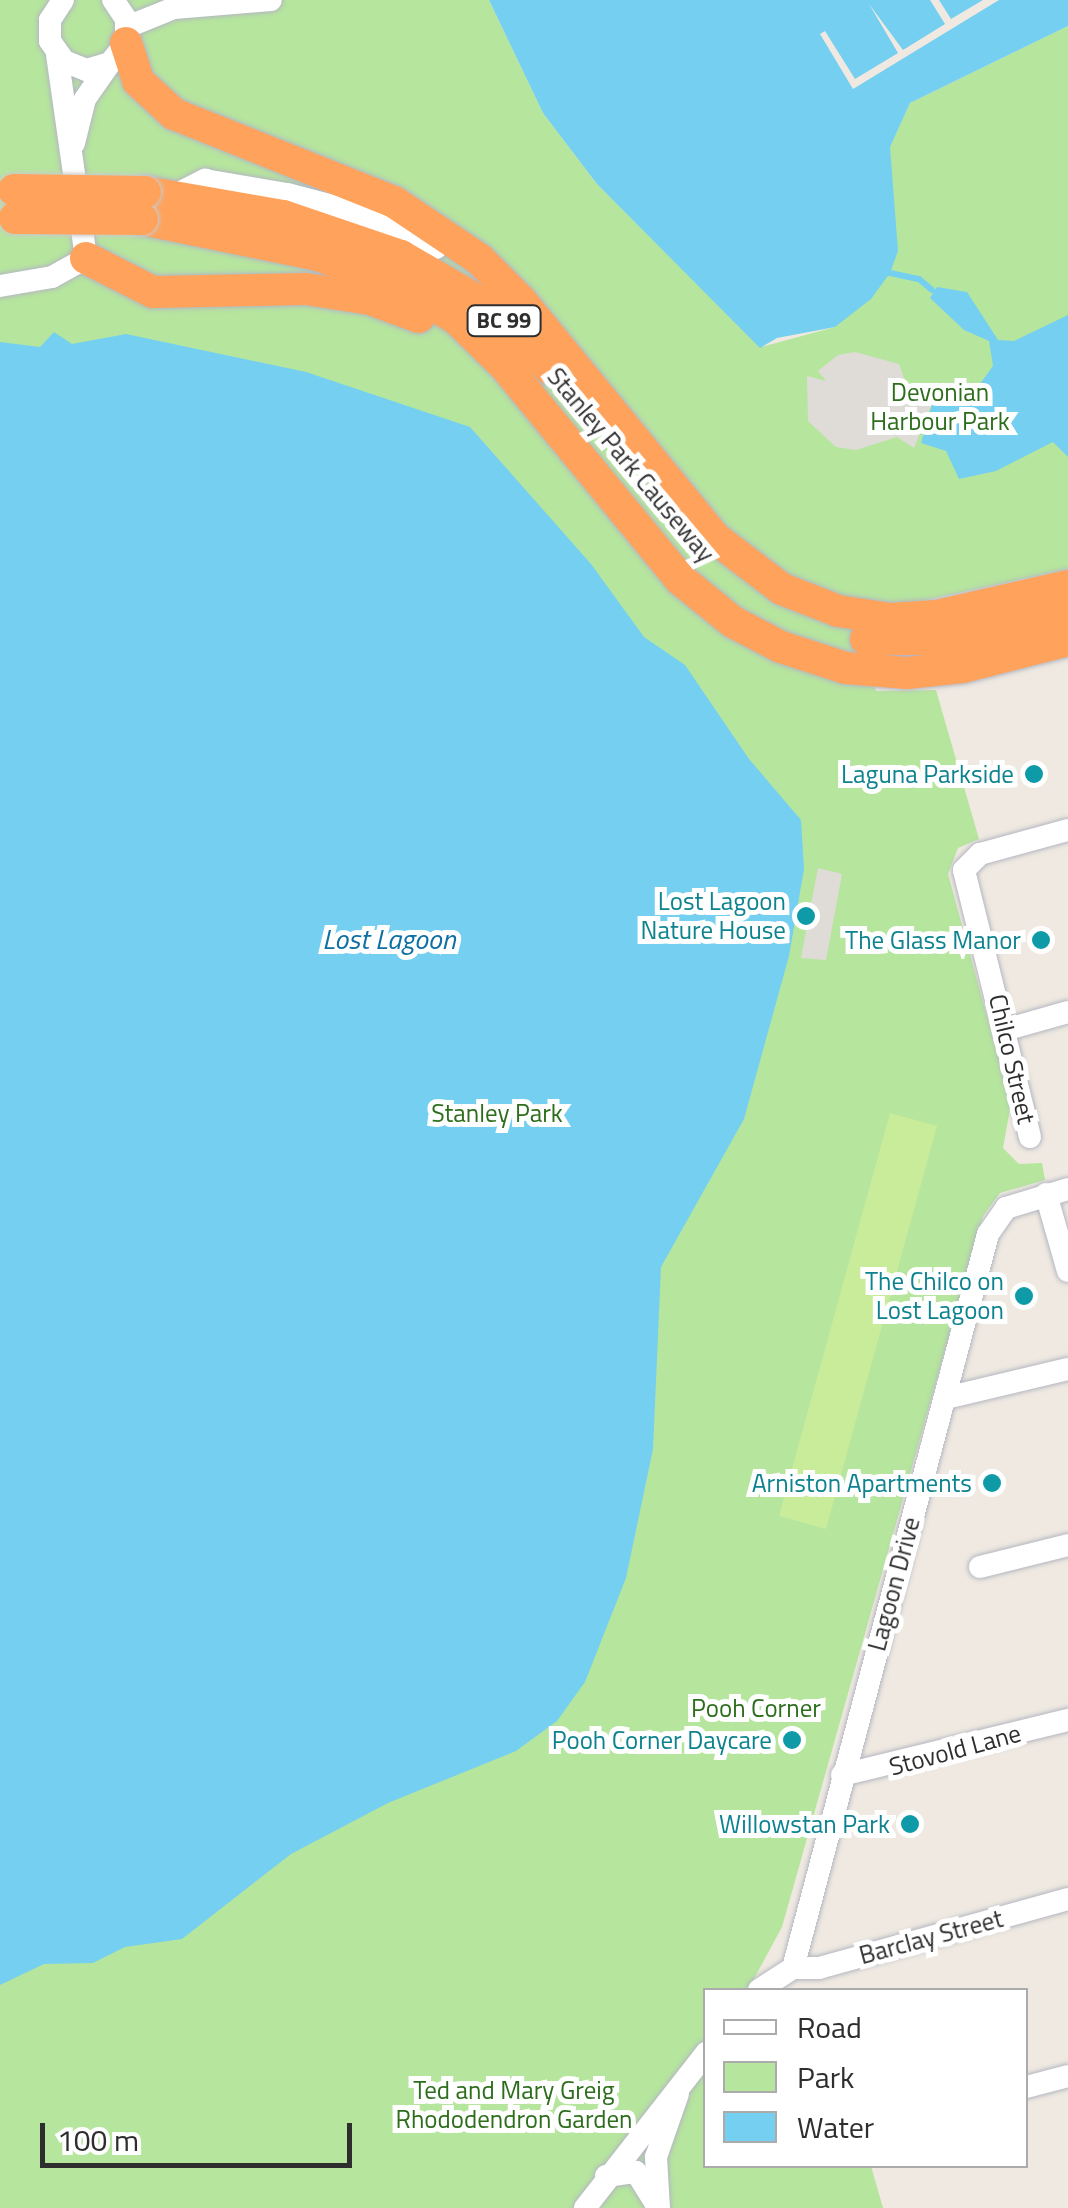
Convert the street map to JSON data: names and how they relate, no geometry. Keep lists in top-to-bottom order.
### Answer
{
  "streets": {
    "highway": ["BC 99", "Stanley Park Causeway"],
    "street": [
      "Chilco Street",
      "Lagoon Drive",
      "Stovold Lane",
      "Barclay Street"
    ]
  },
  "crossings": [
    ["Lagoon Drive", "Stovold Lane"],
    ["Lagoon Drive", "Barclay Street"]
  ],
  "water": ["Lost Lagoon"],
  "parks": [
    "Devonian Harbour Park",
    "Stanley Park",
    "Pooh Corner",
    "Ted and Mary Greig Rhododendron Garden"
  ],
  "places": [
    "Laguna Parkside",
    "Lost Lagoon Nature House",
    "The Glass Manor",
    "The Chilco on Lost Lagoon",
    "Arniston Apartments",
    "Pooh Corner Daycare",
    "Willowstan Park"
  ],
  "legend": ["Road", "Park", "Water"],
  "scale_bar": "100 m"
}
